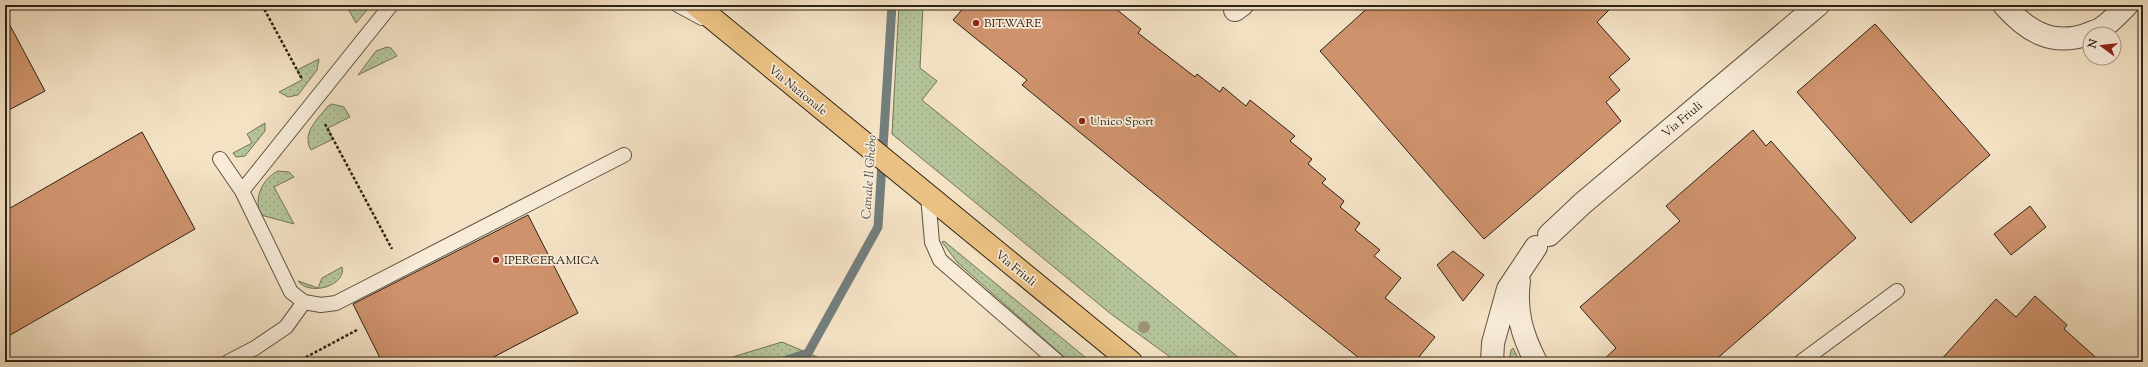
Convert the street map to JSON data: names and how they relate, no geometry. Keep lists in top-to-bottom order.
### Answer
{
  "streets": {
    "main road": ["Via Nazionale", "Via Friuli"]
  },
  "crossings": [
    ["Via Nazionale", "Via Friuli"]
  ],
  "water": ["Canale Il Ghebo"],
  "places": ["BIT.WARE", "Unico Sport", "IPERCERAMICA"],
  "north": "left"
}
